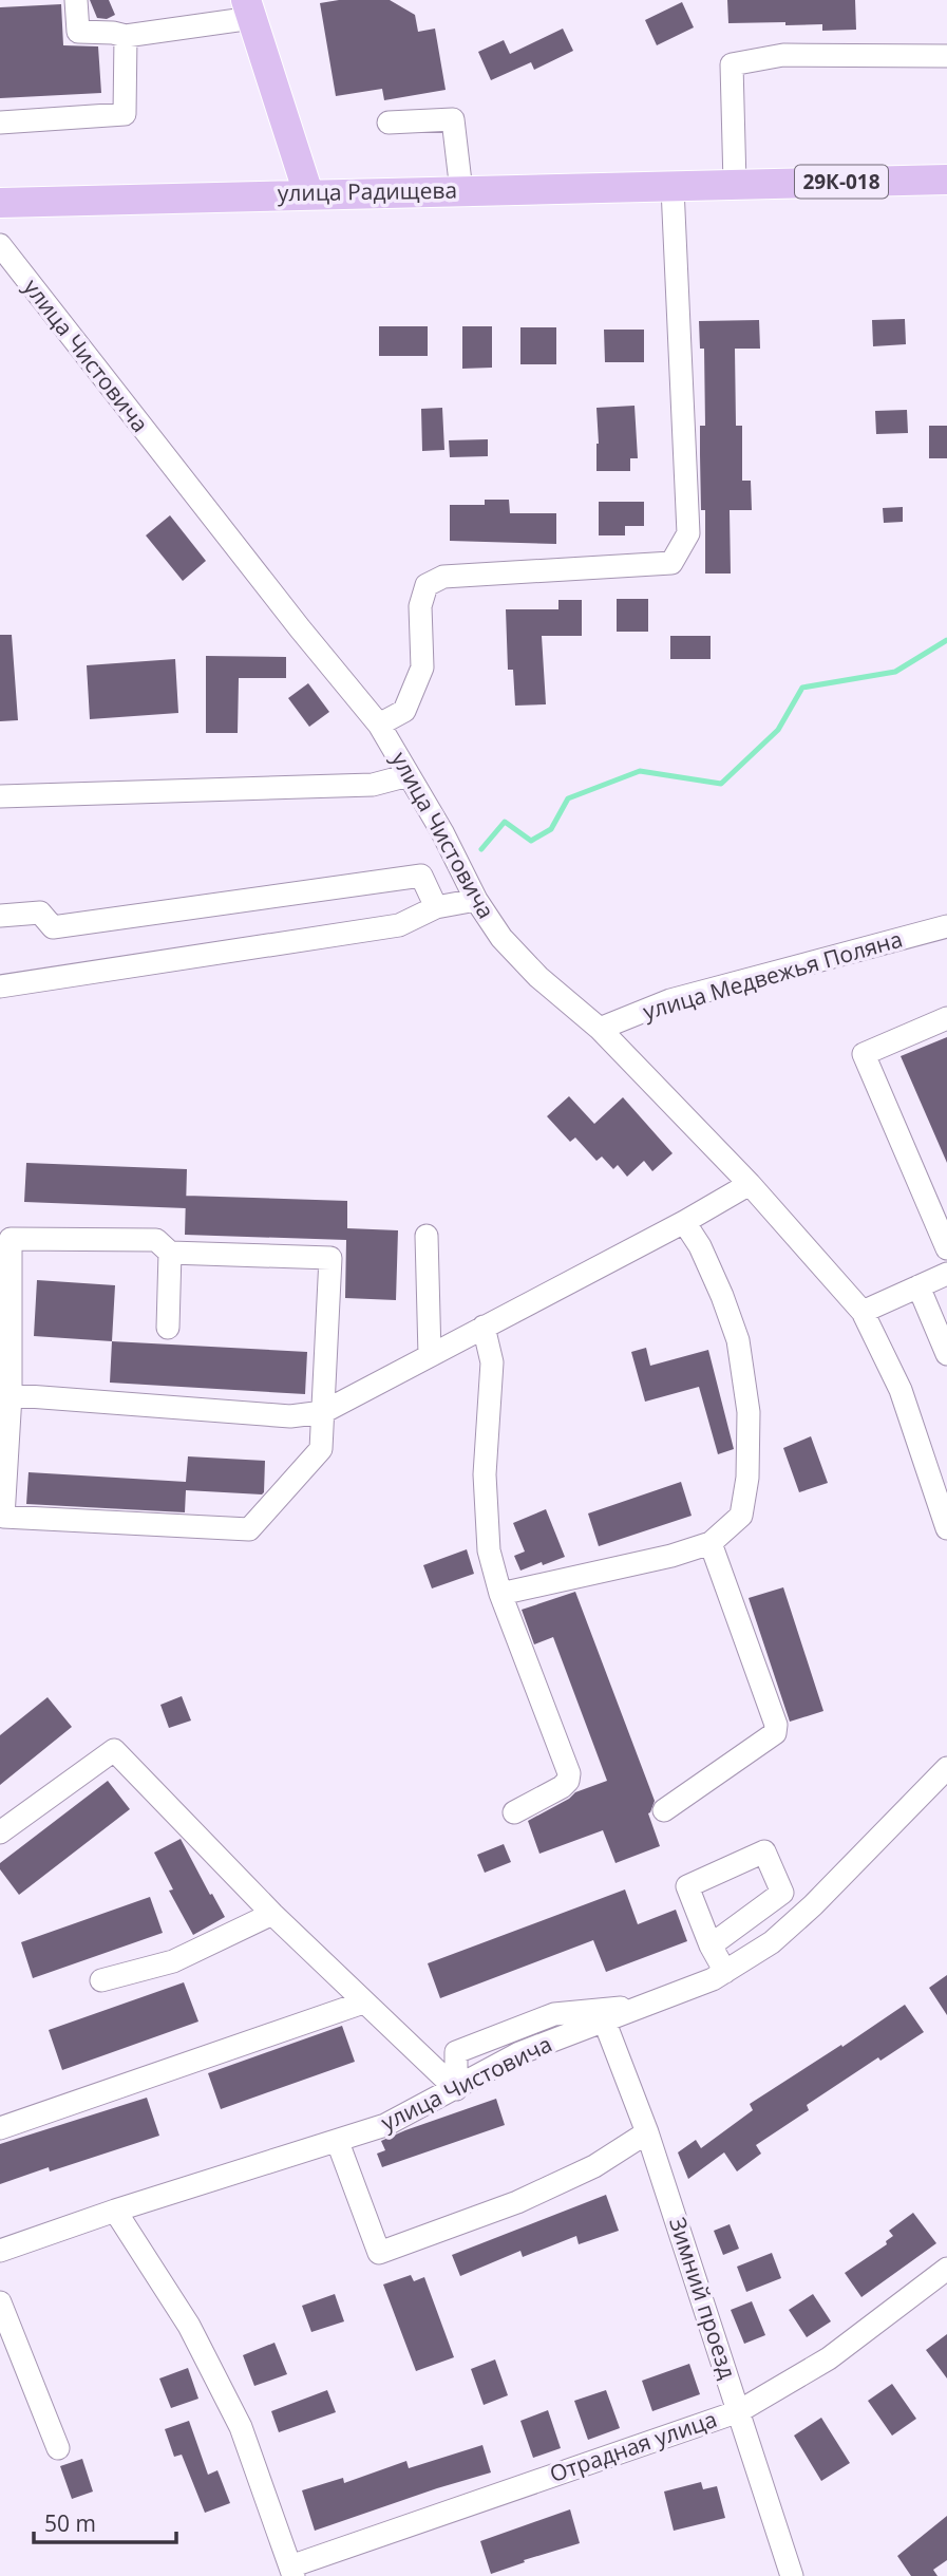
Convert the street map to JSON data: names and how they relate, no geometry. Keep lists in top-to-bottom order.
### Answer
{
  "streets": {
    "main road": ["29К-018", "улица Радищева"],
    "street": [
      "улица Чистовича",
      "улица Медвежья Поляна",
      "Зимний проезд",
      "Отрадная улица"
    ]
  },
  "crossings": [
    ["29К-018", "улица Радищева"],
    ["улица Чистовича", "улица Медвежья Поляна"],
    ["улица Чистовича", "Зимний проезд"],
    ["Зимний проезд", "Отрадная улица"]
  ],
  "scale_bar": "50 m"
}
